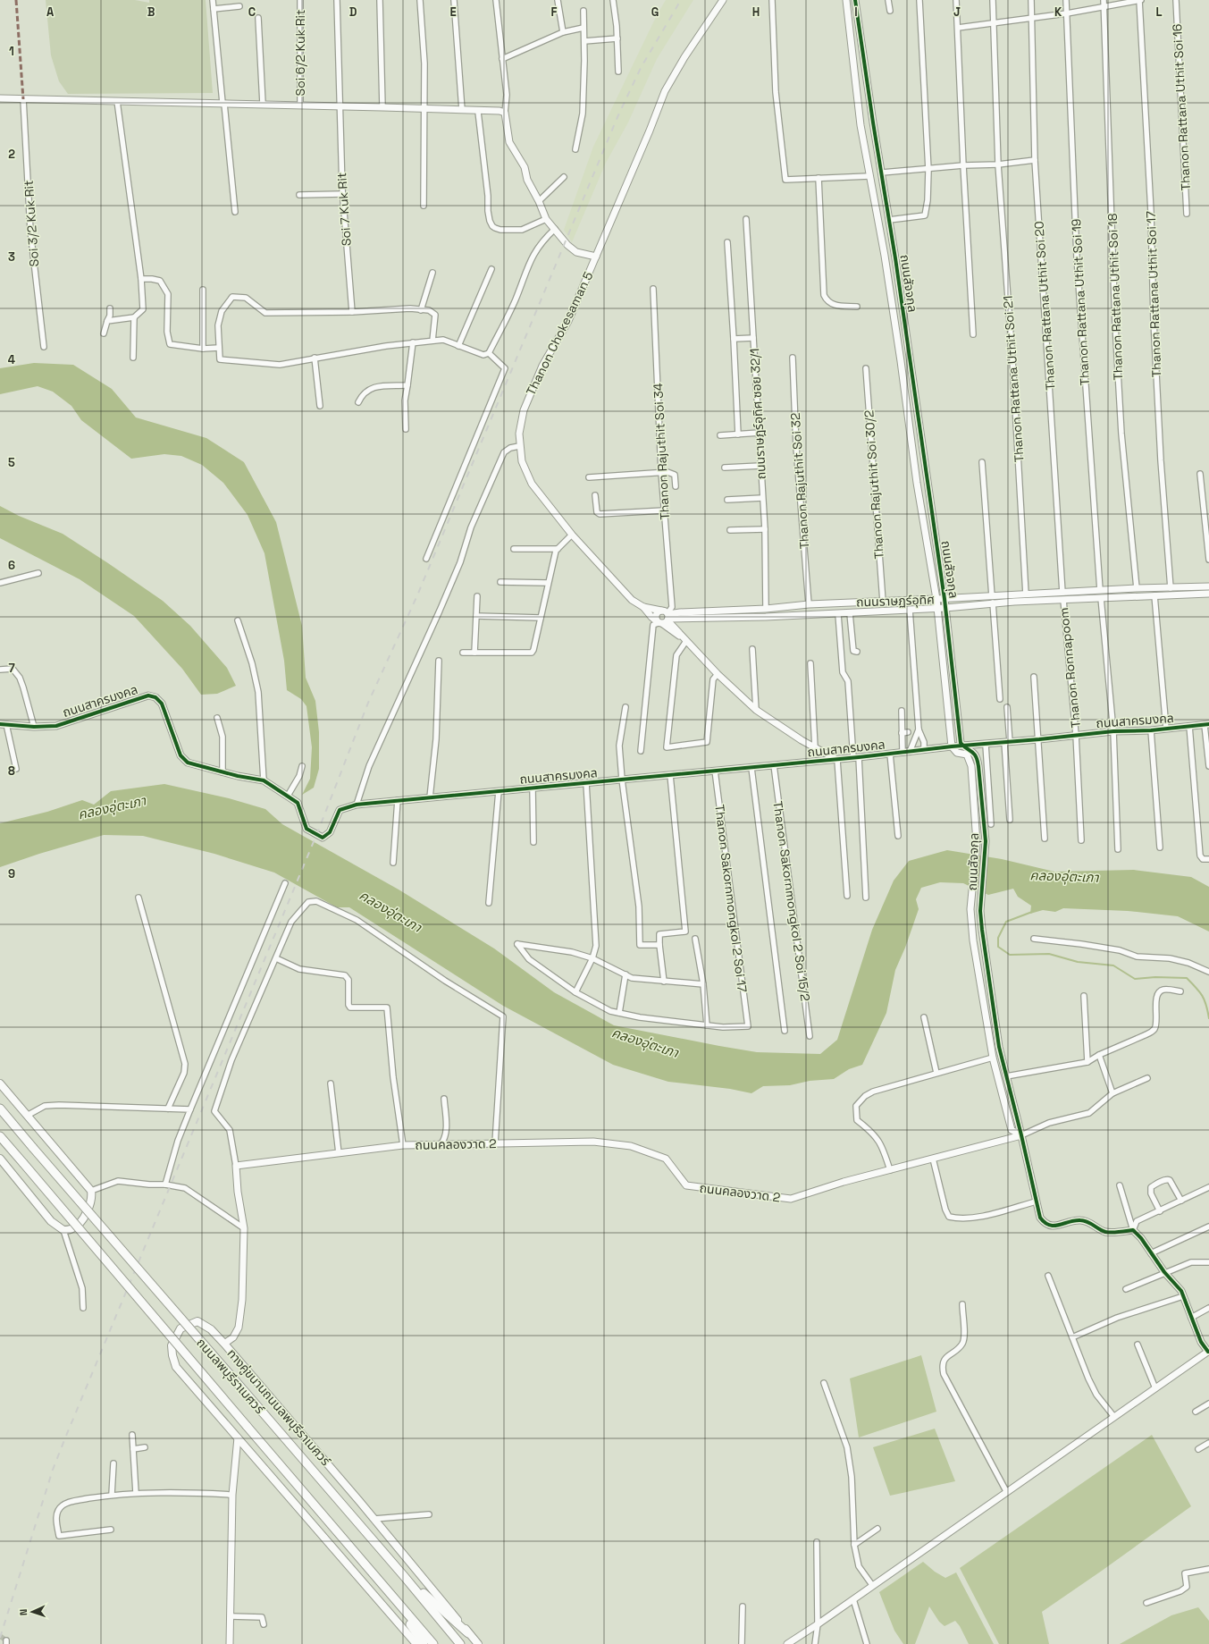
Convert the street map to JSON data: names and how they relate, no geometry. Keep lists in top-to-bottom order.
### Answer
{
  "streets": {
    "main road": ["ถนนลพบุรีราเมศวร์", "ทางคู่ขนานถนนลพบุรีราเมศวร์"],
    "street": [
      "Soi 6/2 Kuk Rit",
      "Thanon Rattana Uthit Soi 16",
      "Soi 7 Kuk Rit",
      "Soi 3/2 Kuk Rit",
      "ถนนสัจจกุล",
      "Thanon Rattana Uthit Soi 17",
      "Thanon Rattana Uthit Soi 18",
      "Thanon Rattana Uthit Soi 19",
      "Thanon Rattana Uthit Soi 20",
      "Thanon Chokesaman 5",
      "Thanon Rattana Uthit Soi 21",
      "ถนนราษฎร์อุทิศ ซอย 32/1",
      "Thanon Rajuthit Soi 34",
      "Thanon Rajuthit Soi 32",
      "Thanon Rajuthit Soi 30/2",
      "ถนนราษฏร์อุทิศ",
      "Thanon Ronnapoom",
      "ถนนสาครมงคล",
      "Thanon Sakornmongkol 2 Soi 17",
      "Thanon Sakornmongkol 2 Soi 15/2",
      "ถนนคลองวาด 2"
    ]
  },
  "crossings": [
    ["ถนนสัจจกุล", "ถนนราษฏร์อุทิศ"],
    ["ถนนสัจจกุล", "ถนนสาครมงคล"],
    ["ถนนสัจจกุล", "ถนนคลองวาด 2"],
    ["Thanon Rattana Uthit Soi 17", "ถนนราษฏร์อุทิศ"],
    ["Thanon Rattana Uthit Soi 18", "ถนนราษฏร์อุทิศ"],
    ["Thanon Rattana Uthit Soi 19", "ถนนราษฏร์อุทิศ"],
    ["Thanon Rattana Uthit Soi 20", "ถนนราษฏร์อุทิศ"],
    ["Thanon Rattana Uthit Soi 21", "ถนนราษฏร์อุทิศ"],
    ["ถนนราษฎร์อุทิศ ซอย 32/1", "ถนนราษฏร์อุทิศ"],
    ["Thanon Rajuthit Soi 34", "ถนนราษฏร์อุทิศ"],
    ["Thanon Rajuthit Soi 32", "ถนนราษฏร์อุทิศ"],
    ["Thanon Rajuthit Soi 30/2", "ถนนราษฏร์อุทิศ"],
    ["ถนนราษฏร์อุทิศ", "Thanon Ronnapoom"],
    ["Thanon Ronnapoom", "ถนนสาครมงคล"],
    ["ถนนสาครมงคล", "Thanon Sakornmongkol 2 Soi 17"],
    ["ถนนสาครมงคล", "Thanon Sakornmongkol 2 Soi 15/2"]
  ],
  "water": ["คลองอุ่ตะเภา"],
  "north": "left",
  "grid": {
    "columns": [
      "A",
      "B",
      "C",
      "D",
      "E",
      "F",
      "G",
      "H",
      "I",
      "J",
      "K",
      "L"
    ],
    "rows": [
      "1",
      "2",
      "3",
      "4",
      "5",
      "6",
      "7",
      "8",
      "9"
    ]
  }
}
